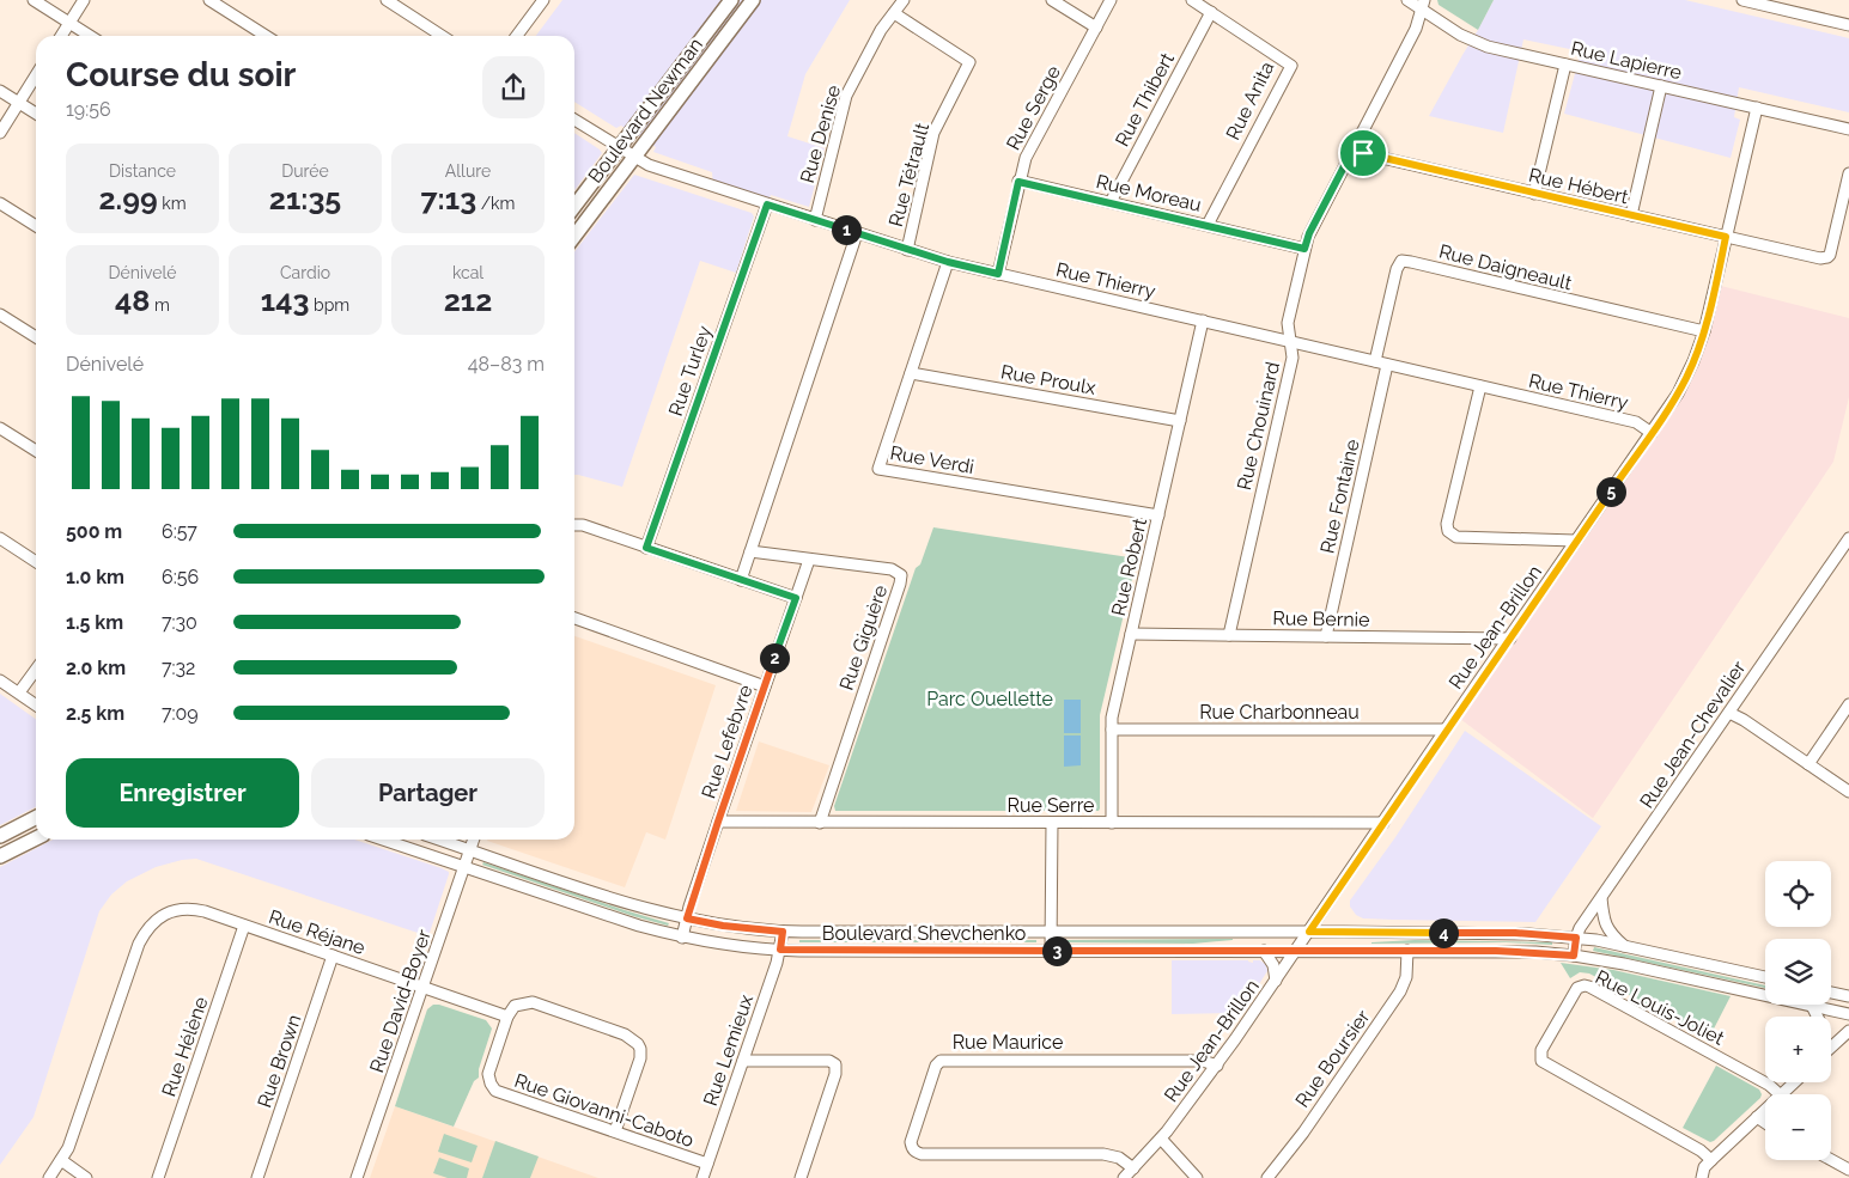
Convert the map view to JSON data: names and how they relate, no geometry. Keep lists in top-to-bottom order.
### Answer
{
  "streets": {
    "main road": ["Boulevard Newman"],
    "street": [
      "Rue Lapierre",
      "Rue Thibert",
      "Rue Anita",
      "Rue Serge",
      "Rue Denise",
      "Rue Tétrault",
      "Rue Hébert",
      "Rue Moreau",
      "Rue Daigneault",
      "Rue Thierry",
      "Rue Turley",
      "Rue Proulx",
      "Rue Chouinard",
      "Rue Verdi",
      "Rue Fontaine",
      "Rue Robert",
      "Rue Bernie",
      "Rue Jean-Brillon",
      "Rue Giguère",
      "Rue Charbonneau",
      "Rue Jean-Chevalier",
      "Rue Lefebvre",
      "Rue Serre",
      "Rue Réjane",
      "Boulevard Shevchenko",
      "Rue David-Boyer",
      "Rue Louis-Joliet",
      "Rue Maurice",
      "Rue Hélène",
      "Rue Lemieux",
      "Rue Boursier",
      "Rue Brown",
      "Rue Giovanni-Caboto"
    ]
  },
  "crossings": [
    ["Rue Lapierre", "Rue Chouinard"],
    ["Rue Lapierre", "Rue Jean-Brillon"],
    ["Rue Thibert", "Rue Anita"],
    ["Rue Thibert", "Rue Moreau"],
    ["Rue Anita", "Rue Moreau"],
    ["Rue Serge", "Rue Moreau"],
    ["Rue Serge", "Rue Thierry"],
    ["Boulevard Newman", "Rue Thierry"],
    ["Rue Denise", "Rue Tétrault"],
    ["Rue Denise", "Rue Thierry"],
    ["Rue Tétrault", "Rue Thierry"],
    ["Rue Hébert", "Rue Chouinard"],
    ["Rue Hébert", "Rue Jean-Brillon"],
    ["Rue Moreau", "Rue Chouinard"],
    ["Rue Daigneault", "Rue Thierry"],
    ["Rue Daigneault", "Rue Jean-Brillon"],
    ["Rue Thierry", "Rue Turley"],
    ["Rue Thierry", "Rue Chouinard"],
    ["Rue Thierry", "Rue Verdi"],
    ["Rue Thierry", "Rue Fontaine"],
    ["Rue Thierry", "Rue Robert"],
    ["Rue Thierry", "Rue Jean-Brillon"],
    ["Rue Proulx", "Rue Verdi"],
    ["Rue Proulx", "Rue Robert"],
    ["Rue Chouinard", "Rue Bernie"],
    ["Rue Verdi", "Rue Robert"],
    ["Rue Fontaine", "Rue Bernie"],
    ["Rue Robert", "Rue Bernie"],
    ["Rue Robert", "Rue Charbonneau"],
    ["Rue Robert", "Rue Serre"],
    ["Rue Bernie", "Rue Jean-Brillon"],
    ["Rue Jean-Brillon", "Rue Charbonneau"],
    ["Rue Jean-Brillon", "Rue Serre"],
    ["Rue Jean-Brillon", "Boulevard Shevchenko"],
    ["Rue Jean-Brillon", "Rue Maurice"],
    ["Rue Giguère", "Rue Lefebvre"],
    ["Rue Giguère", "Rue Serre"],
    ["Rue Jean-Chevalier", "Boulevard Shevchenko"],
    ["Rue Lefebvre", "Rue Serre"],
    ["Rue Lefebvre", "Boulevard Shevchenko"],
    ["Rue Réjane", "Rue David-Boyer"],
    ["Rue Réjane", "Rue Hélène"],
    ["Rue Réjane", "Rue Brown"],
    ["Rue Réjane", "Rue Giovanni-Caboto"],
    ["Boulevard Shevchenko", "Rue David-Boyer"],
    ["Boulevard Shevchenko", "Rue Lemieux"],
    ["Boulevard Shevchenko", "Rue Boursier"],
    ["Rue Lemieux", "Rue Giovanni-Caboto"]
  ],
  "parks": ["Parc Ouellette"],
  "page": {
    "heading": ["Course du soir", "19:56"],
    "stats": [
      ["Distance", "2.99 km"],
      ["Durée", "21:35"],
      ["Allure", "7:13 /km"],
      ["Dénivelé", "48 m"],
      ["Cardio", "143 bpm"],
      ["kcal", "212"]
    ],
    "pins": [
      "1",
      "5",
      "2",
      "4",
      "3"
    ],
    "chart": ["Dénivelé", "48–83 m"],
    "list": [
      {
        "name": "500 m",
        "note": "6:57"
      },
      {
        "name": "1.0 km",
        "note": "6:56"
      },
      {
        "name": "1.5 km",
        "note": "7:30"
      },
      {
        "name": "2.0 km",
        "note": "7:32"
      },
      {
        "name": "2.5 km",
        "note": "7:09"
      }
    ],
    "buttons": ["Enregistrer", "Partager"],
    "map_buttons": ["+", "−"]
  }
}
